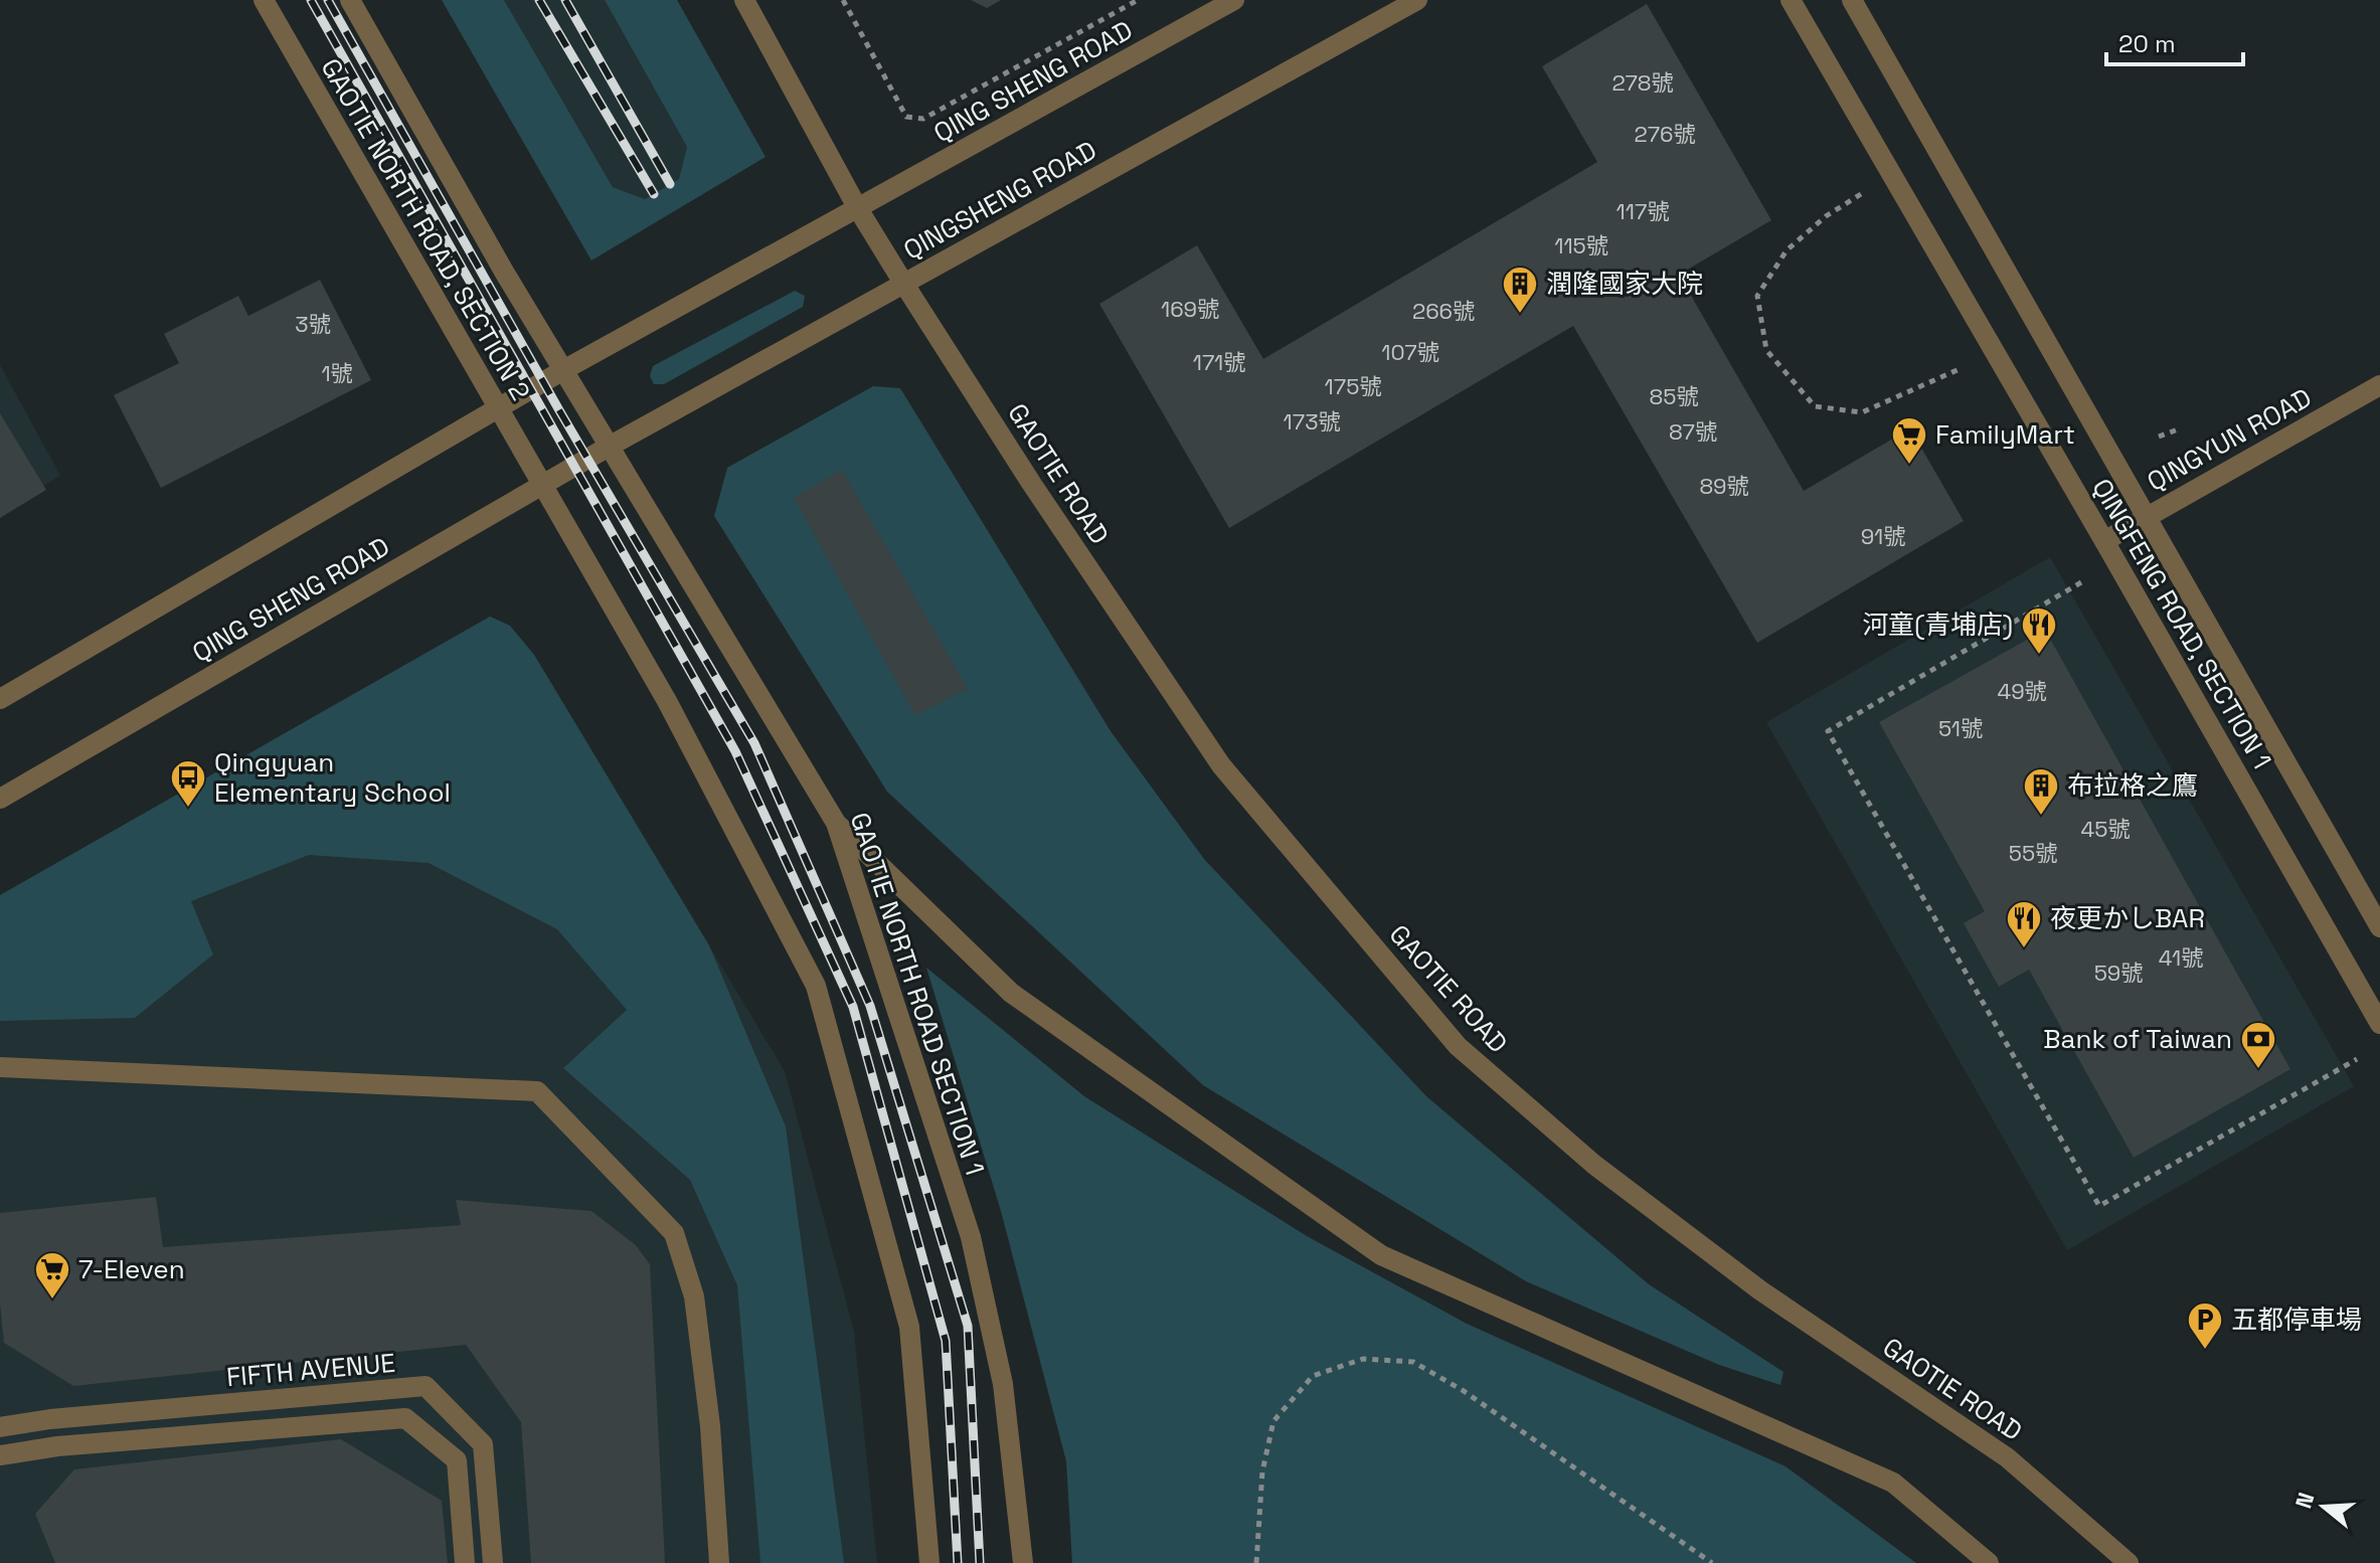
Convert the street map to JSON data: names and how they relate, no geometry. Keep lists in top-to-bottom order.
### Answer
{
  "streets": {
    "street": [
      "QING SHENG ROAD",
      "QINGSHENG ROAD",
      "GAOTIE NORTH ROAD, SECTION 2",
      "QINGYUN ROAD",
      "GAOTIE ROAD",
      "QINGFENG ROAD, SECTION 1",
      "GAOTIE NORTH ROAD SECTION 1",
      "FIFTH AVENUE"
    ]
  },
  "crossings": [
    ["QING SHENG ROAD", "QINGSHENG ROAD"],
    ["QING SHENG ROAD", "GAOTIE NORTH ROAD, SECTION 2"],
    ["QING SHENG ROAD", "GAOTIE NORTH ROAD SECTION 1"],
    ["QINGSHENG ROAD", "GAOTIE NORTH ROAD, SECTION 2"],
    ["QINGSHENG ROAD", "GAOTIE ROAD"],
    ["QINGSHENG ROAD", "GAOTIE NORTH ROAD SECTION 1"],
    ["GAOTIE NORTH ROAD, SECTION 2", "GAOTIE NORTH ROAD SECTION 1"],
    ["QINGYUN ROAD", "QINGFENG ROAD, SECTION 1"]
  ],
  "places": {
    "building": ["潤隆國家大院", "布拉格之鷹"],
    "supermarket": ["FamilyMart", "7-Eleven"],
    "restaurant": ["河童(青埔店)", "夜更かしBAR"],
    "bus stop": ["Qingyuan Elementary School"],
    "bank": ["Bank of Taiwan"],
    "parking": ["五都停車場"]
  },
  "house_numbers": [
    "278號",
    "276號",
    "117號",
    "115號",
    "169號",
    "266號",
    "3號",
    "107號",
    "171號",
    "1號",
    "175號",
    "85號",
    "173號",
    "87號",
    "89號",
    "91號",
    "49號",
    "51號",
    "45號",
    "55號",
    "41號",
    "59號"
  ],
  "scale_bar": "20 m",
  "north": "left"
}
